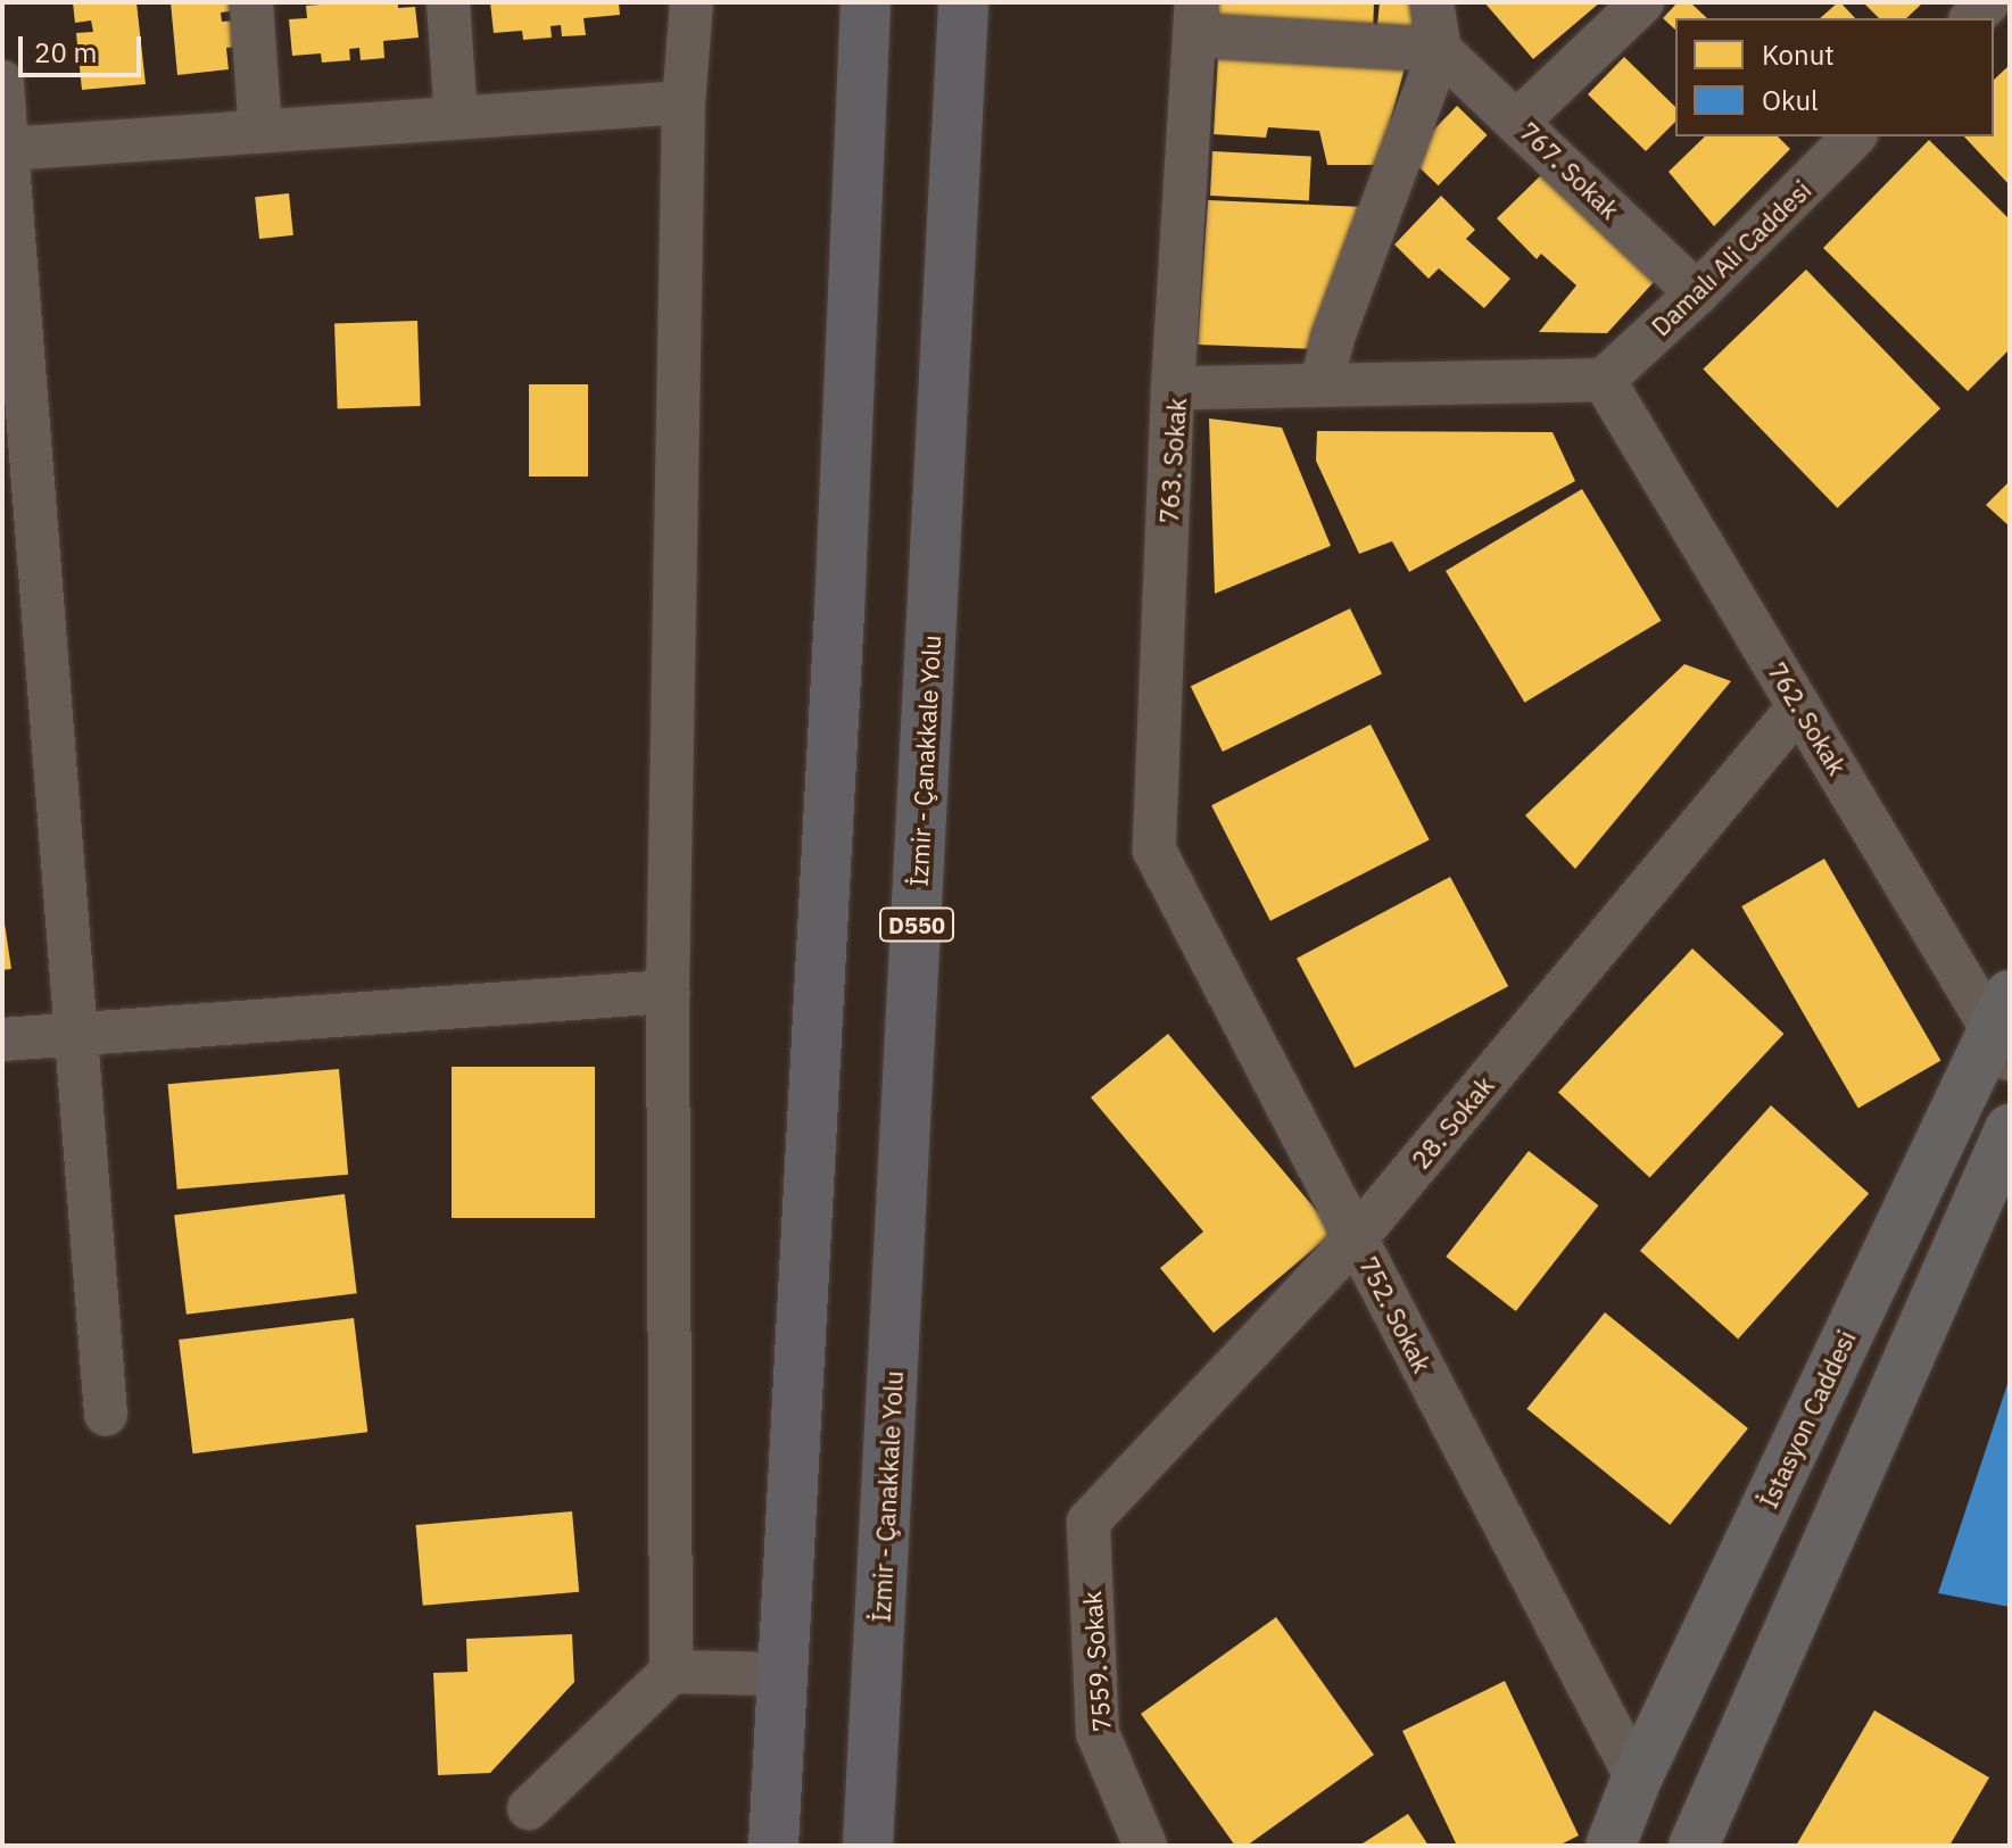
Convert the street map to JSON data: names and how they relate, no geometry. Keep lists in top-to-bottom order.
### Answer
{
  "streets": {
    "highway": ["İzmir - Çanakkale Yolu", "D550"],
    "main road": ["İstasyon Caddesi"],
    "street": [
      "767. Sokak",
      "Damalı Ali Caddesi",
      "763. Sokak",
      "762. Sokak",
      "28. Sokak",
      "752. Sokak",
      "7559. Sokak"
    ]
  },
  "crossings": [
    ["767. Sokak", "Damalı Ali Caddesi"],
    ["Damalı Ali Caddesi", "763. Sokak"],
    ["Damalı Ali Caddesi", "762. Sokak"],
    ["763. Sokak", "762. Sokak"],
    ["763. Sokak", "752. Sokak"],
    ["762. Sokak", "28. Sokak"],
    ["762. Sokak", "İstasyon Caddesi"],
    ["28. Sokak", "752. Sokak"],
    ["28. Sokak", "7559. Sokak"],
    ["752. Sokak", "İstasyon Caddesi"]
  ],
  "legend": ["Konut", "Okul"],
  "scale_bar": "20 m"
}
